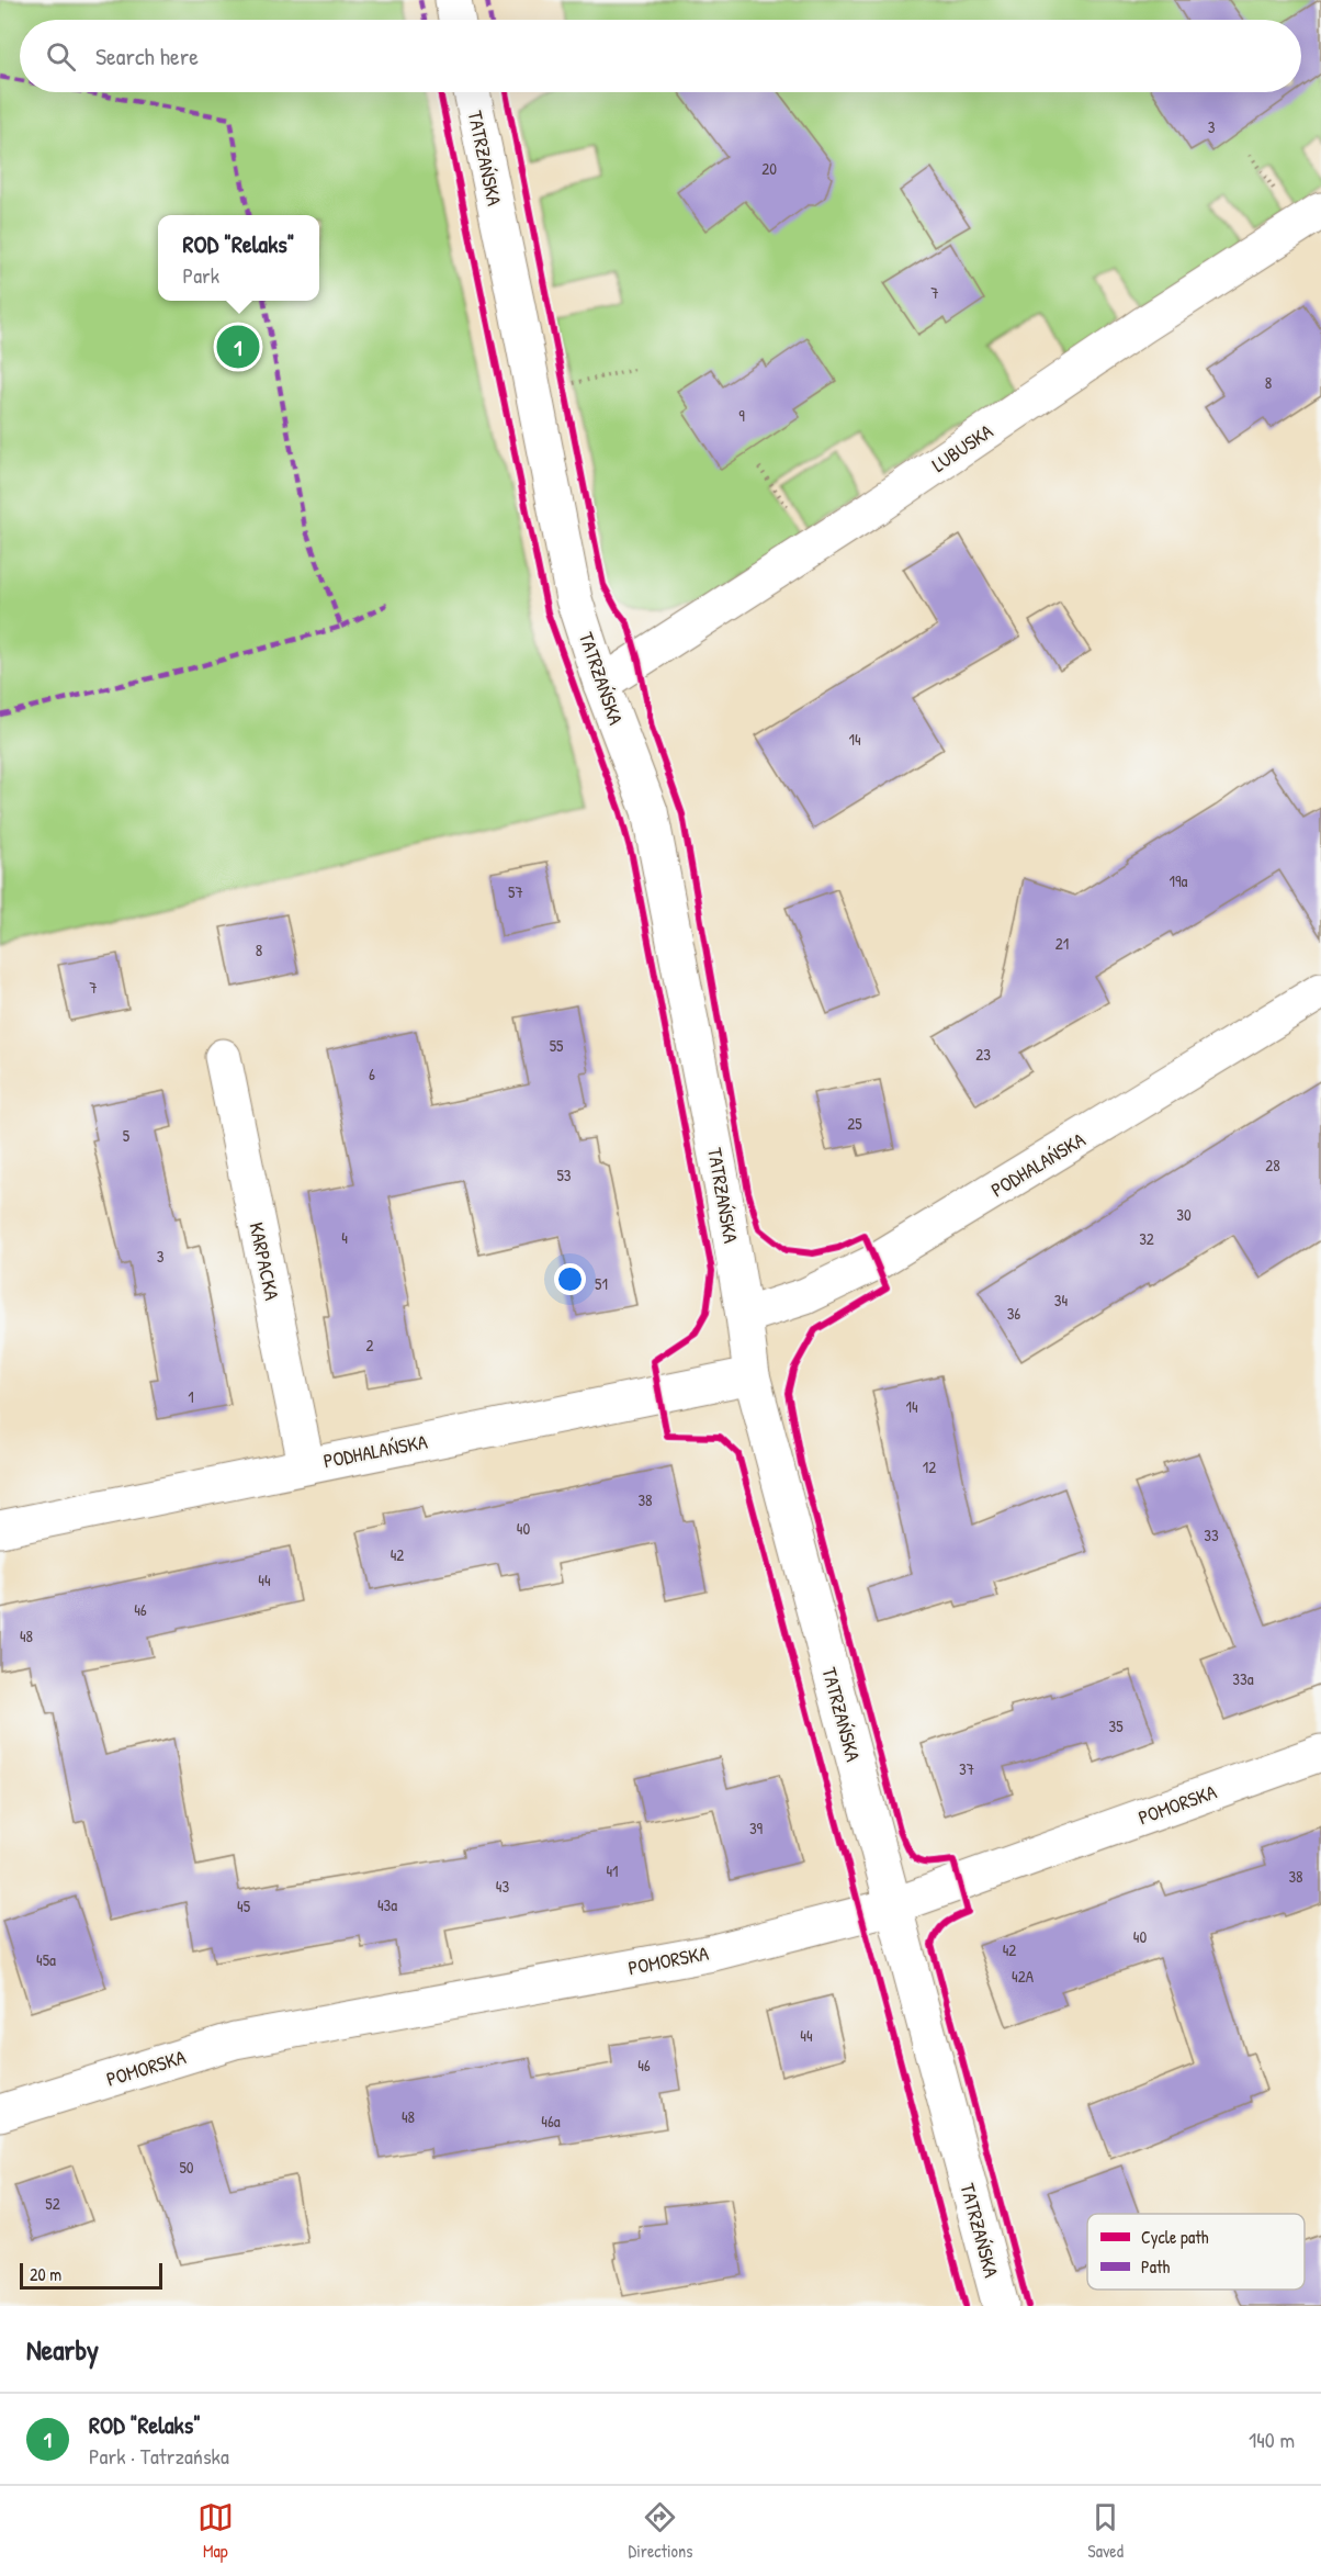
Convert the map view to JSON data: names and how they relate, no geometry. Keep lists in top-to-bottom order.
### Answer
{
  "streets": {
    "street": [
      "TATRZAŃSKA",
      "LUBUSKA",
      "PODHALAŃSKA",
      "KARPACKA",
      "POMORSKA"
    ]
  },
  "crossings": [
    ["TATRZAŃSKA", "LUBUSKA"],
    ["TATRZAŃSKA", "PODHALAŃSKA"],
    ["TATRZAŃSKA", "POMORSKA"],
    ["PODHALAŃSKA", "KARPACKA"]
  ],
  "house_numbers": [
    "3",
    "20",
    "7",
    "8",
    "9",
    "14",
    "19a",
    "57",
    "21",
    "8",
    "7",
    "55",
    "23",
    "6",
    "25",
    "5",
    "28",
    "53",
    "30",
    "4",
    "32",
    "3",
    "51",
    "34",
    "36",
    "2",
    "1",
    "14",
    "12",
    "38",
    "40",
    "33",
    "42",
    "44",
    "46",
    "48",
    "33a",
    "35",
    "37",
    "39",
    "41",
    "38",
    "43",
    "43a",
    "45",
    "40",
    "42",
    "45a",
    "42A",
    "44",
    "46",
    "48",
    "46a",
    "50",
    "52"
  ],
  "legend": ["Cycle path", "Path"],
  "scale_bar": "20 m",
  "page": {
    "search": "Search here",
    "popup": ["ROD \"Relaks\"", "Park"],
    "pins": "1",
    "scale": "20 m",
    "heading": "Nearby",
    "list": [
      {
        "mark": "1",
        "name": "ROD \"Relaks\"",
        "note": "Park · Tatrzańska",
        "value": "140 m"
      }
    ],
    "nav": ["Map", "Directions", "Saved"]
  }
}
